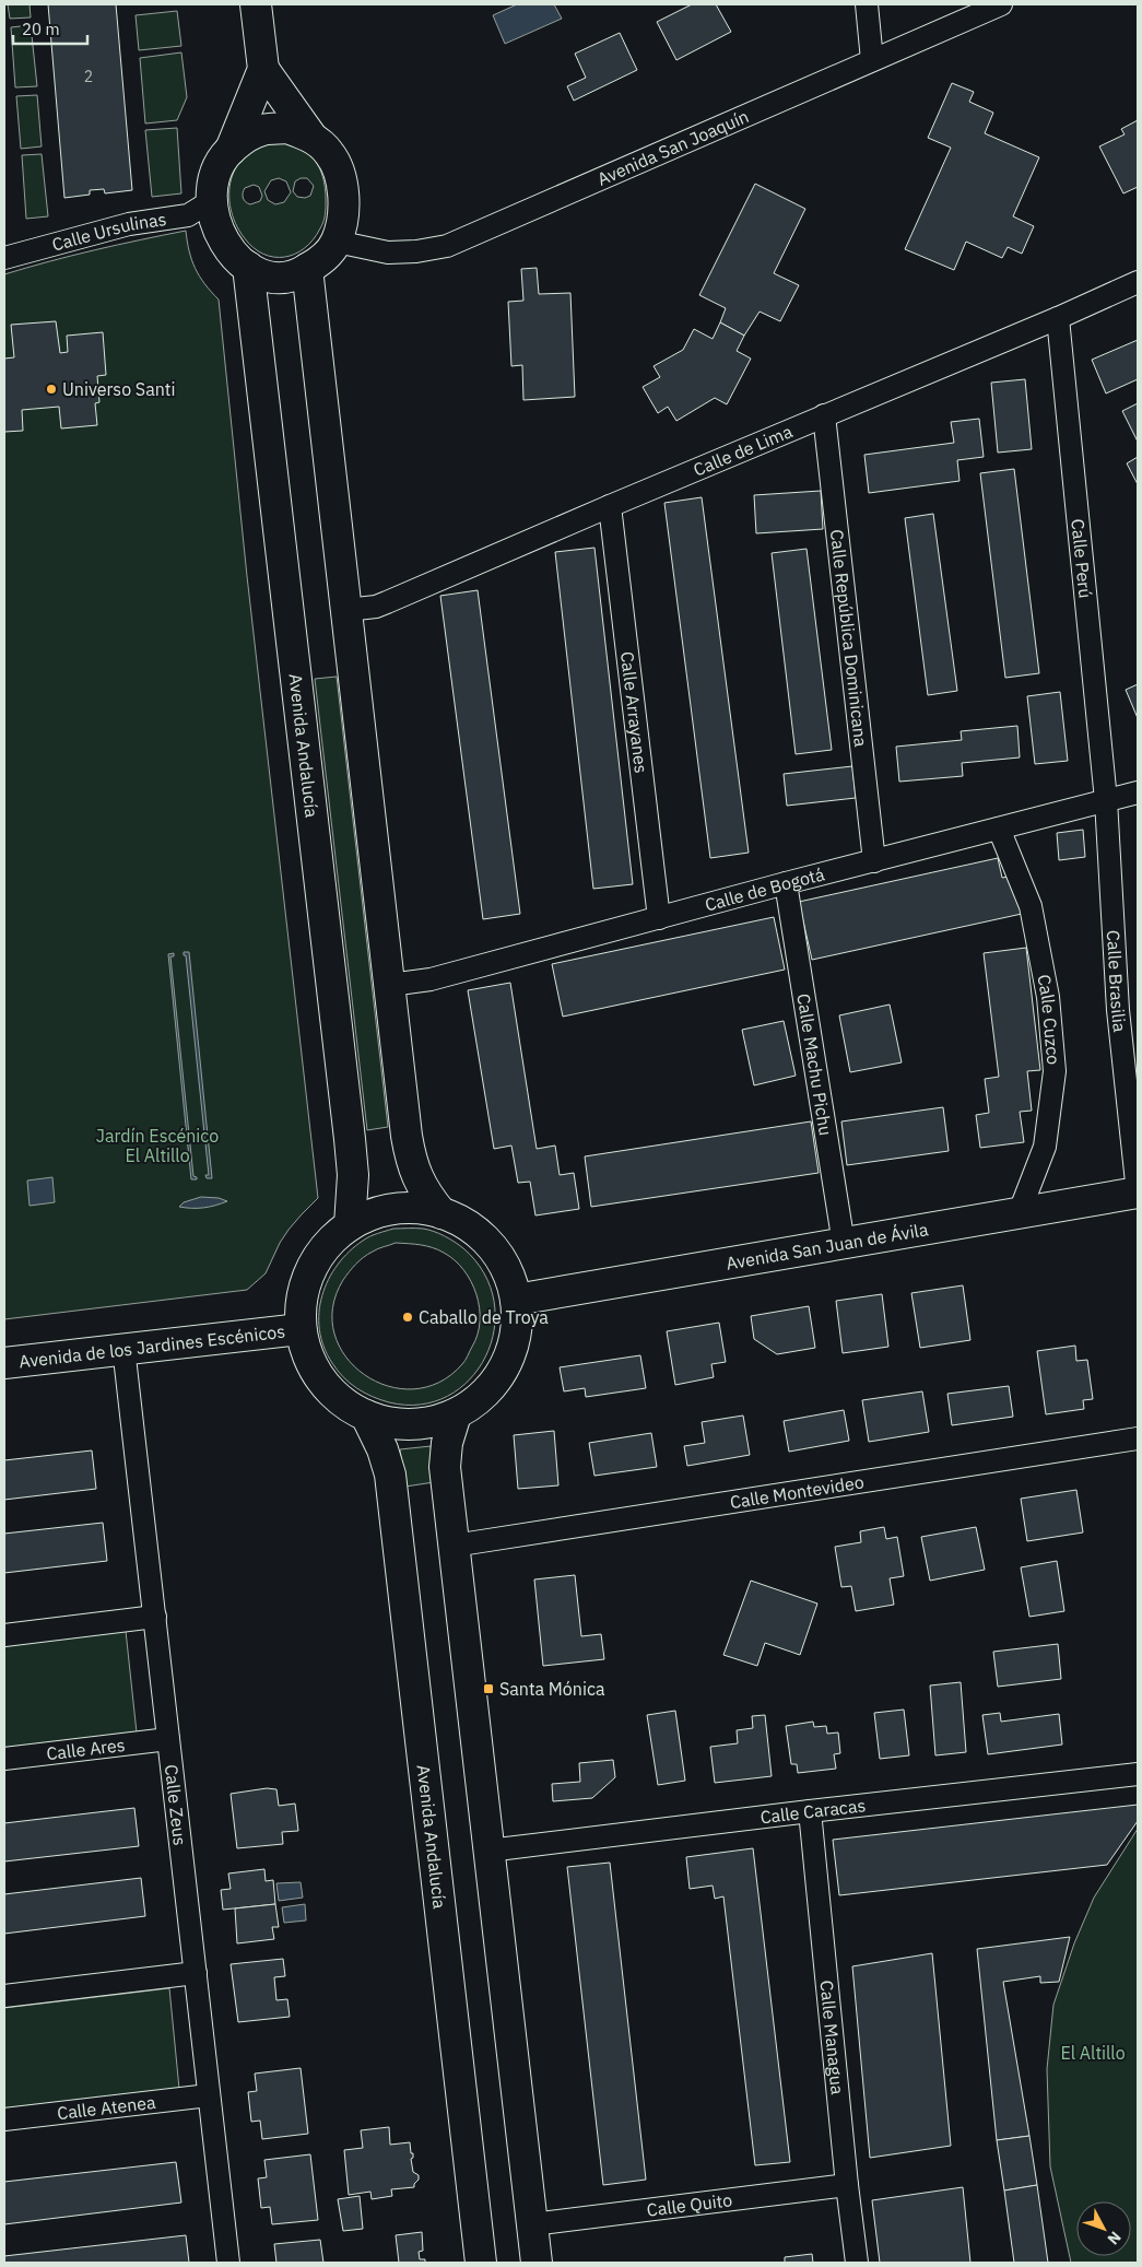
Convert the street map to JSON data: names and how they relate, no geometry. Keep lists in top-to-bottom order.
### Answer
{
  "streets": {
    "main road": ["Avenida Andalucía", "Avenida San Juan de Ávila", "Avenida de los Jardines Escénicos"],
    "street": [
      "Avenida San Joaquín",
      "Calle Ursulinas",
      "Calle de Lima",
      "Calle Perú",
      "Calle República Dominicana",
      "Calle Arrayanes",
      "Calle de Bogotá",
      "Calle Brasilia",
      "Calle Cuzco",
      "Calle Machu Pichu",
      "Calle Montevideo",
      "Calle Ares",
      "Calle Zeus",
      "Calle Caracas",
      "Calle Managua",
      "Calle Atenea",
      "Calle Quito"
    ]
  },
  "crossings": [
    ["Avenida San Joaquín", "Calle Ursulinas"],
    ["Avenida San Joaquín", "Avenida Andalucía"],
    ["Calle Ursulinas", "Avenida Andalucía"],
    ["Calle de Lima", "Calle Perú"],
    ["Calle de Lima", "Calle República Dominicana"],
    ["Calle de Lima", "Calle Arrayanes"],
    ["Calle Perú", "Calle de Bogotá"],
    ["Calle Perú", "Calle Brasilia"],
    ["Calle República Dominicana", "Calle de Bogotá"],
    ["Calle Arrayanes", "Calle de Bogotá"],
    ["Calle de Bogotá", "Calle Brasilia"],
    ["Calle de Bogotá", "Calle Cuzco"],
    ["Calle de Bogotá", "Calle Machu Pichu"],
    ["Calle Brasilia", "Avenida San Juan de Ávila"],
    ["Calle Cuzco", "Avenida San Juan de Ávila"],
    ["Calle Machu Pichu", "Avenida San Juan de Ávila"],
    ["Avenida de los Jardines Escénicos", "Calle Zeus"],
    ["Calle Ares", "Calle Zeus"],
    ["Calle Zeus", "Calle Atenea"],
    ["Calle Caracas", "Calle Managua"],
    ["Calle Managua", "Calle Quito"]
  ],
  "parks": ["Jardín Escénico El Altillo", "El Altillo"],
  "places": {
    "other": ["Universo Santi", "Caballo de Troya"],
    "transit": ["Santa Mónica"]
  },
  "house_numbers": ["2"],
  "scale_bar": "20 m",
  "north": "bottom right"
}
